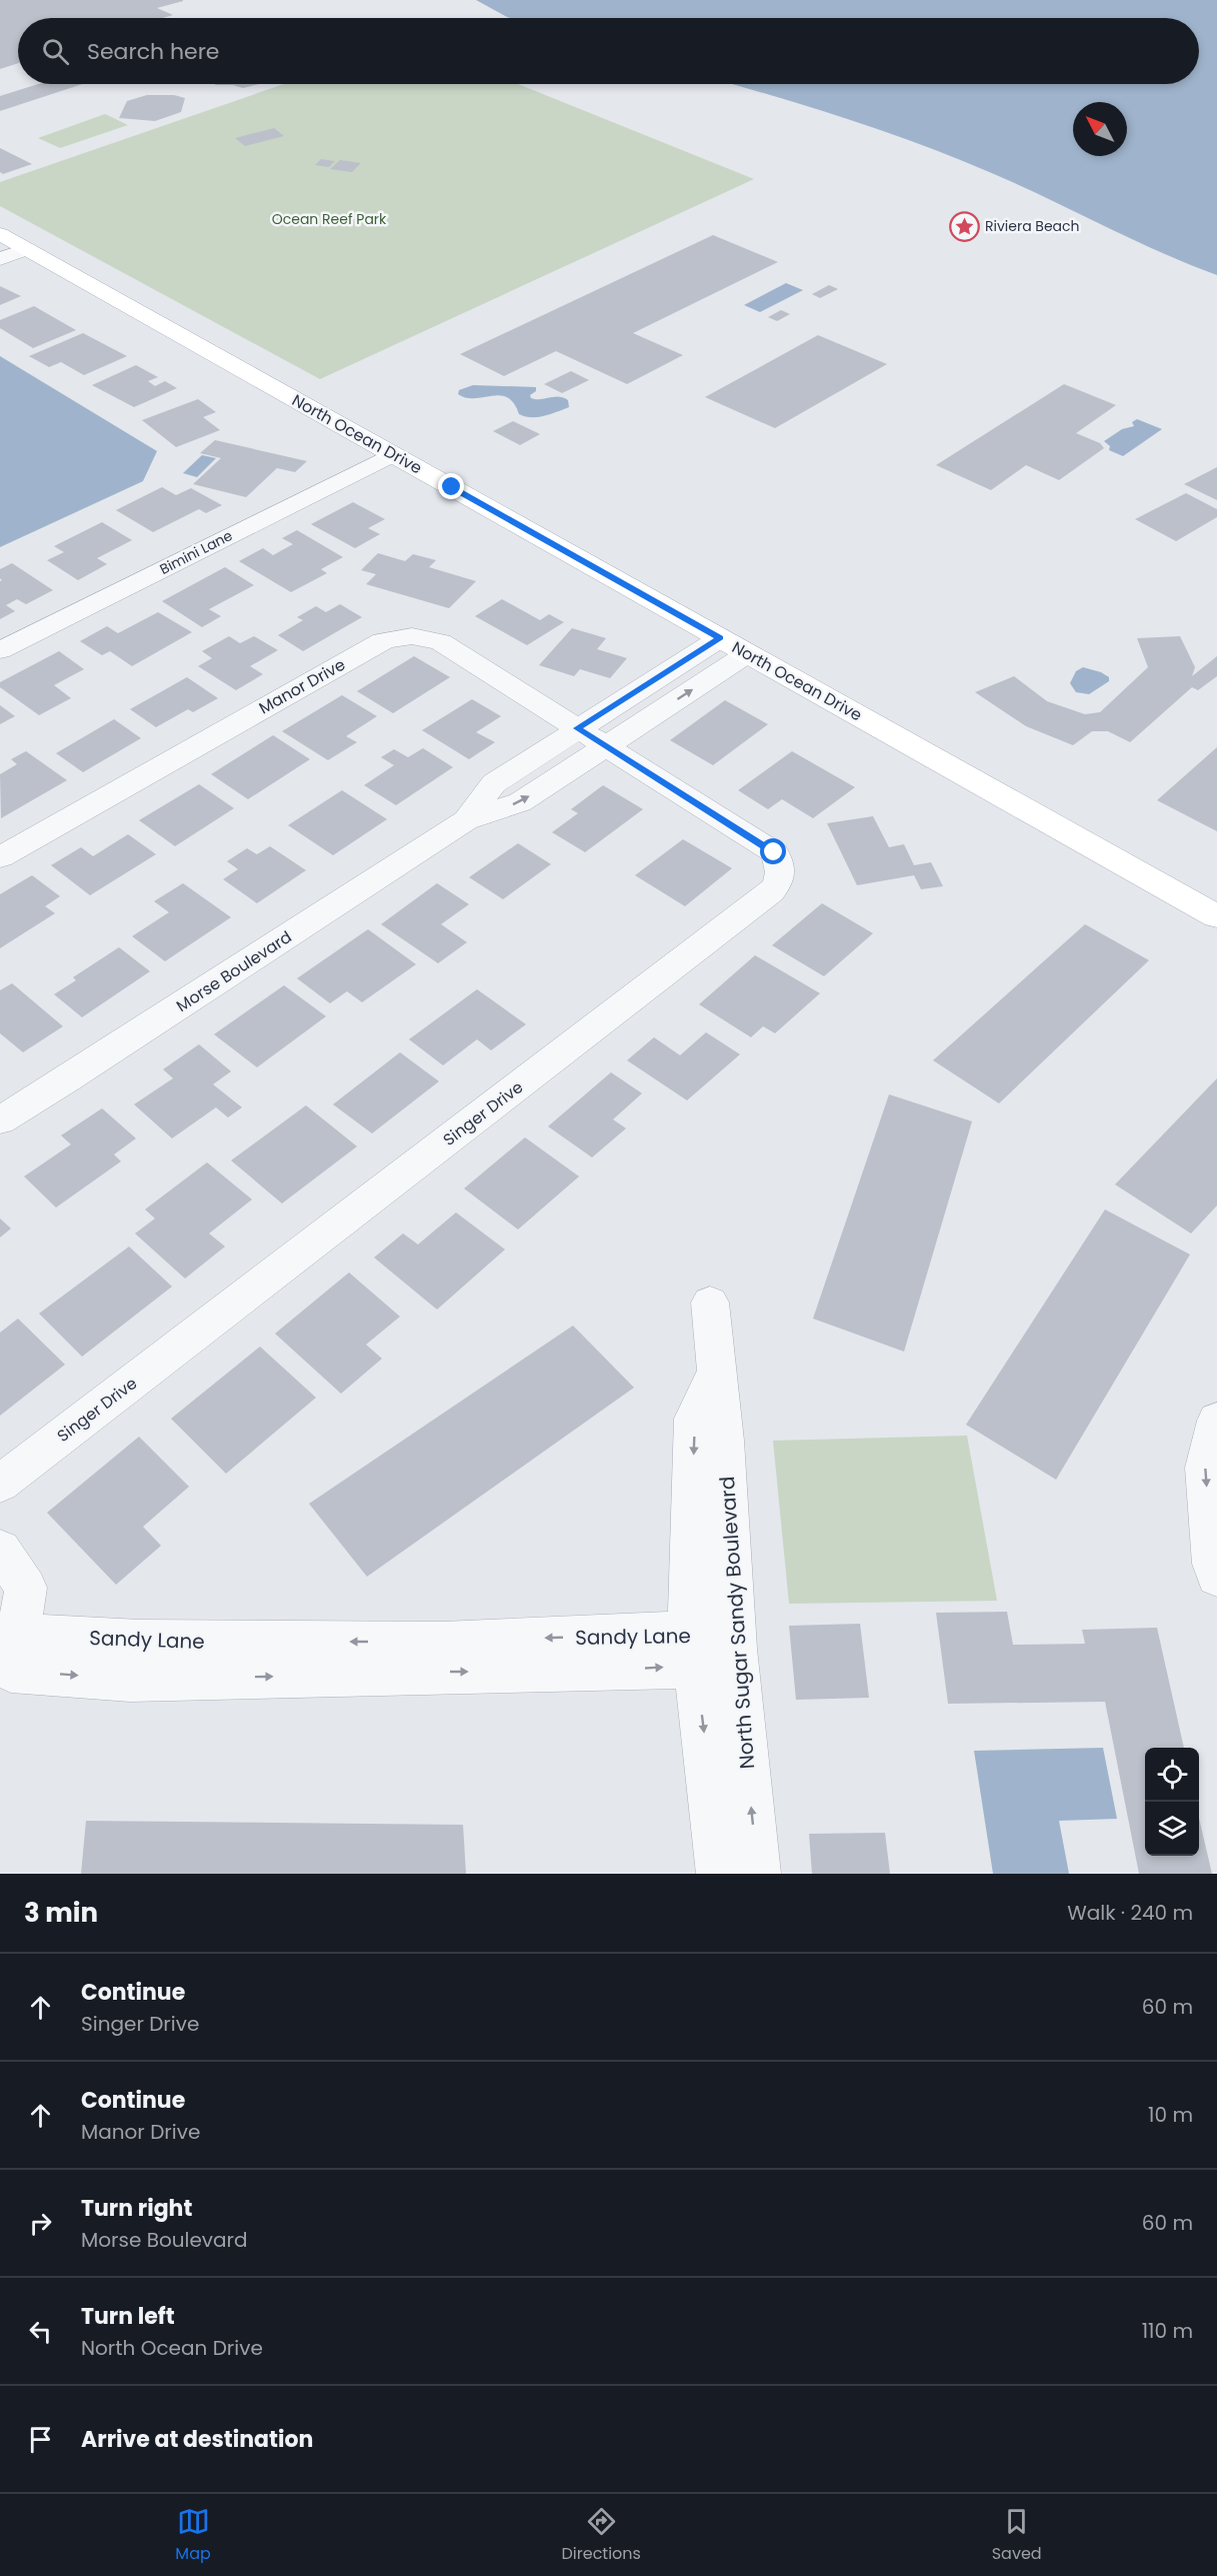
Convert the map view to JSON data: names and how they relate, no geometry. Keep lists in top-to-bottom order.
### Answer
{
  "streets": {
    "main road": ["North Ocean Drive"],
    "street": [
      "Bimini Lane",
      "Manor Drive",
      "Morse Boulevard",
      "Singer Drive",
      "North Sugar Sandy Boulevard",
      "Sandy Lane"
    ]
  },
  "crossings": [
    ["North Ocean Drive", "Bimini Lane"],
    ["North Ocean Drive", "Morse Boulevard"],
    ["Manor Drive", "Morse Boulevard"],
    ["Manor Drive", "Singer Drive"],
    ["Morse Boulevard", "Singer Drive"],
    ["North Sugar Sandy Boulevard", "Sandy Lane"]
  ],
  "parks": ["Ocean Reef Park"],
  "places": {
    "place": ["Riviera Beach"]
  },
  "north": "top left",
  "page": {
    "search": "Search here",
    "heading": ["3 min", "Walk · 240 m"],
    "list": [
      ["Continue", "Singer Drive", "60 m"],
      ["Continue", "Manor Drive", "10 m"],
      ["Turn right", "Morse Boulevard", "60 m"],
      ["Turn left", "North Ocean Drive", "110 m"],
      "Arrive at destination"
    ],
    "nav": ["Map", "Directions", "Saved"]
  }
}
